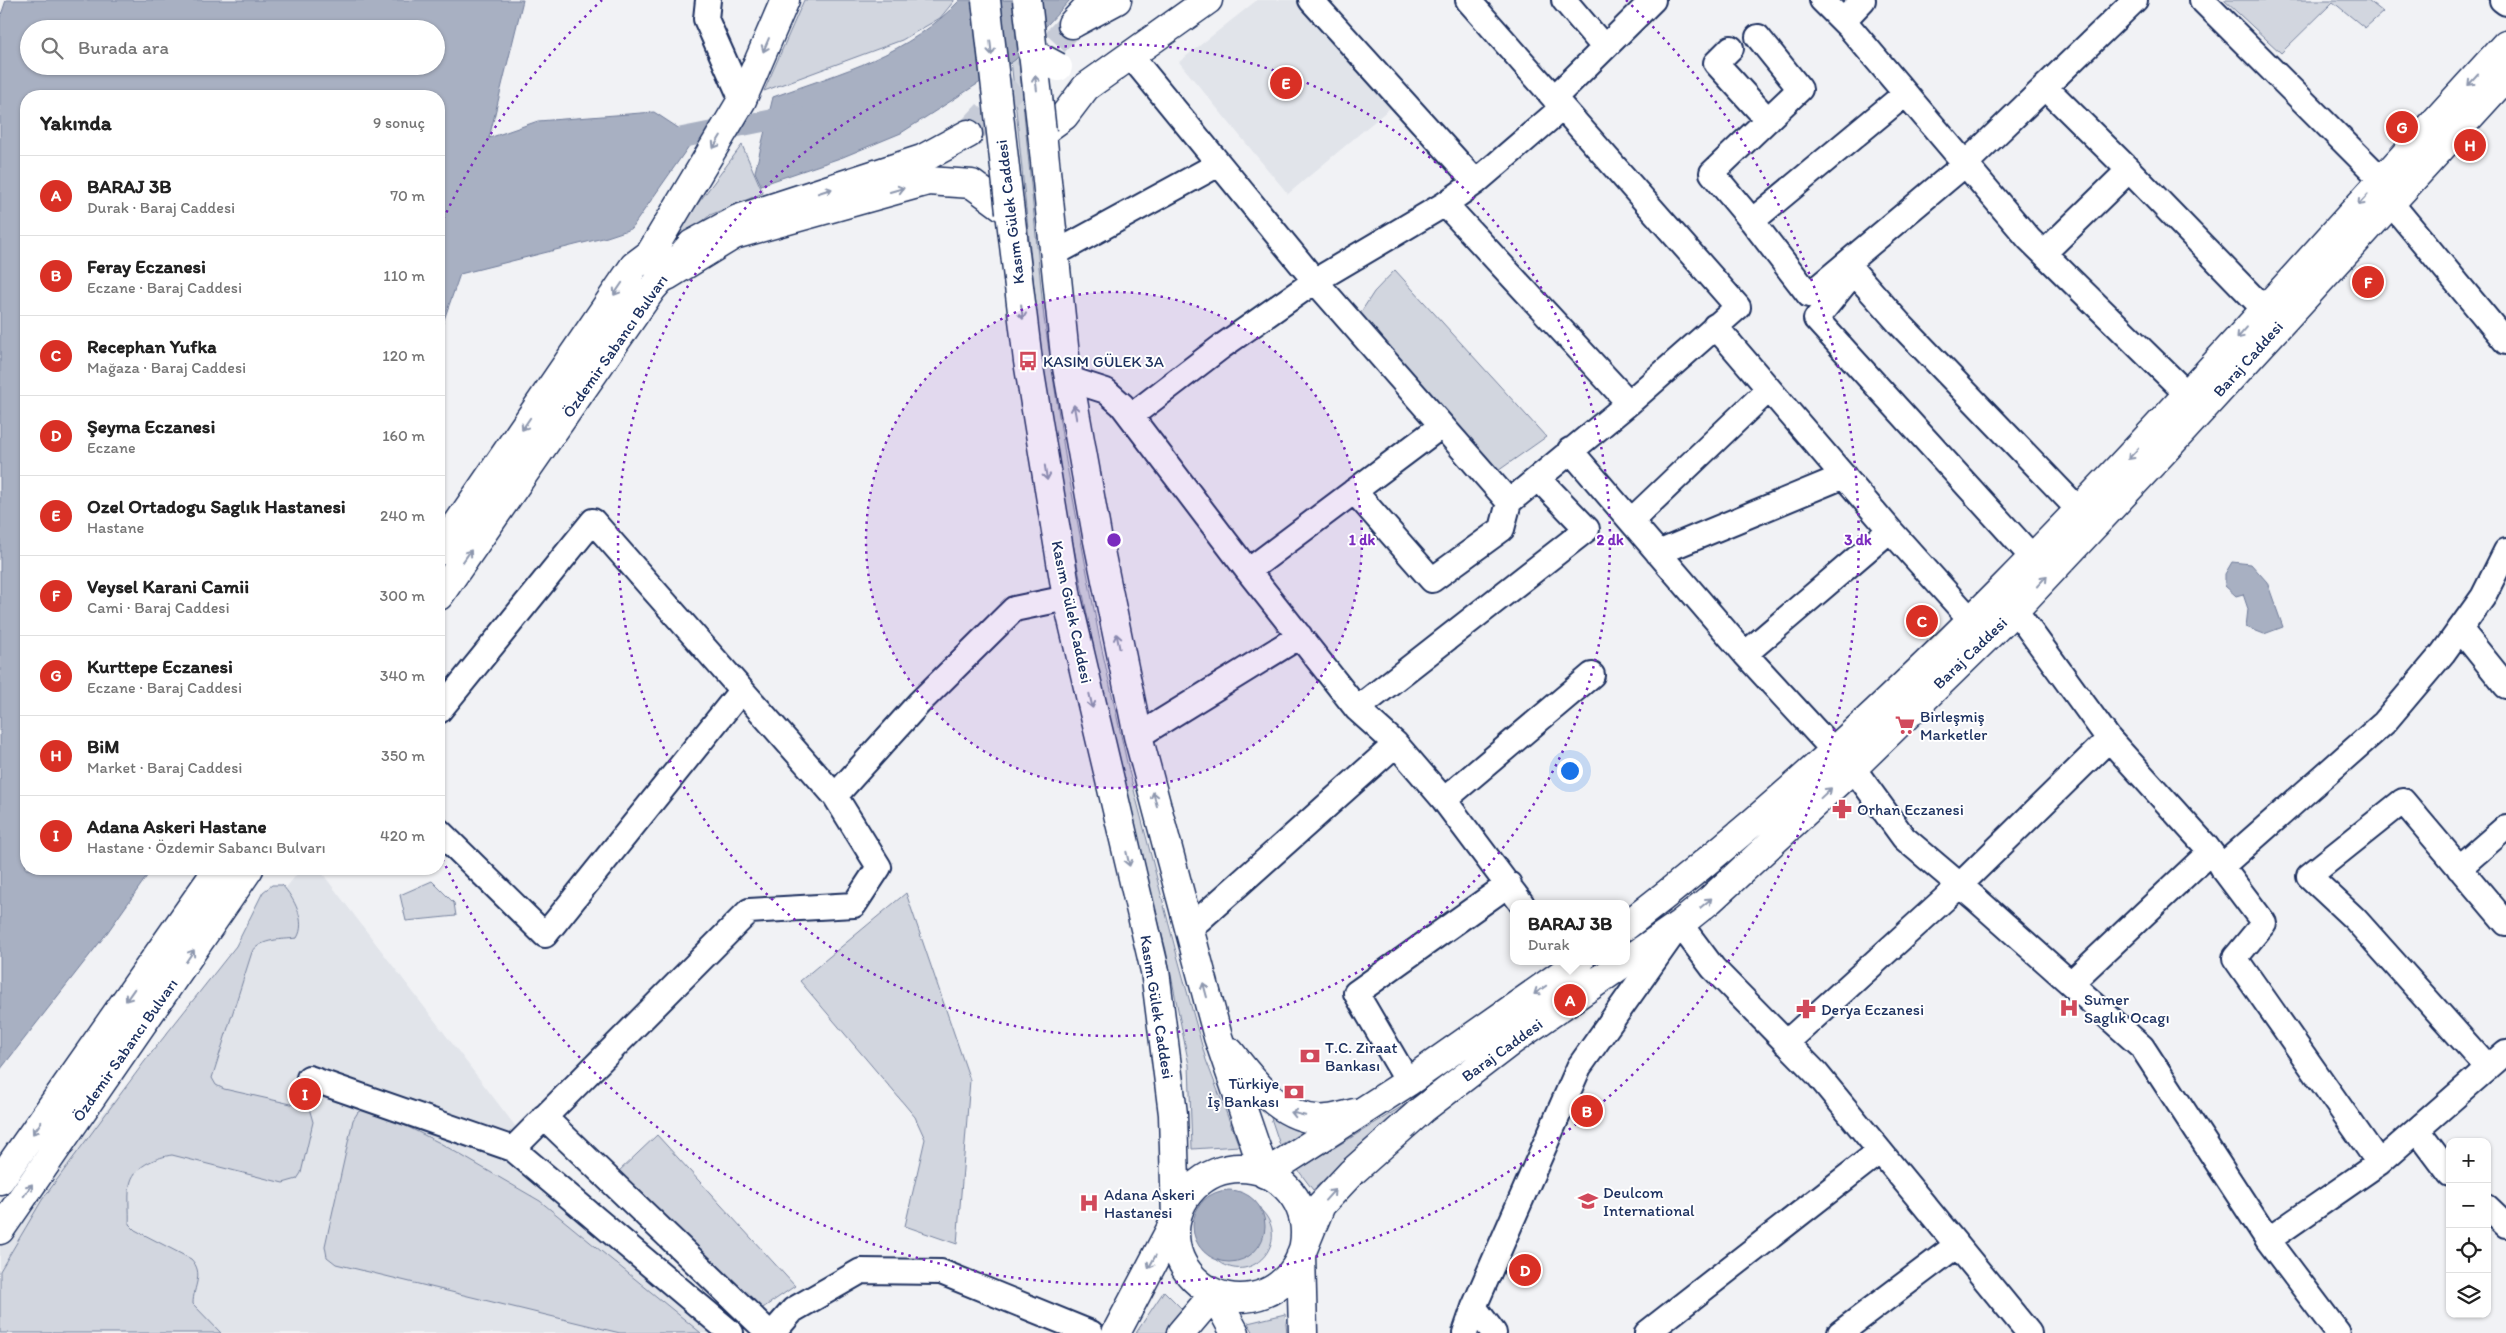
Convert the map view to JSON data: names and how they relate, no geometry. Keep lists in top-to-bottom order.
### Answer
{
  "streets": {
    "main road": ["Kasım Gülek Caddesi", "Özdemir Sabancı Bulvarı", "Baraj Caddesi"]
  },
  "crossings": [
    ["Kasım Gülek Caddesi", "Baraj Caddesi"]
  ],
  "places": {
    "bus stop": ["KASIM GÜLEK 3A"],
    "supermarket": ["Birleşmiş Marketler"],
    "pharmacy": ["Orhan Eczanesi", "Derya Eczanesi"],
    "hospital": ["Sumer Saglık Ocagı", "Adana Askeri Hastanesi"],
    "bank": ["T.C. Ziraat Bankası", "Türkiye İş Bankası"],
    "school or university": ["Deulcom International"]
  },
  "page": {
    "search": "Burada ara",
    "pins": [
      "E",
      "G",
      "H",
      "F",
      "C",
      "A",
      "I",
      "B",
      "D"
    ],
    "heading": ["Yakında", "9 sonuç"],
    "list": [
      {
        "mark": "A",
        "name": "BARAJ 3B",
        "note": "Durak · Baraj Caddesi",
        "value": "70 m"
      },
      {
        "mark": "B",
        "name": "Feray Eczanesi",
        "note": "Eczane · Baraj Caddesi",
        "value": "110 m"
      },
      {
        "mark": "C",
        "name": "Recephan Yufka",
        "note": "Mağaza · Baraj Caddesi",
        "value": "120 m"
      },
      {
        "mark": "D",
        "name": "Şeyma Eczanesi",
        "note": "Eczane",
        "value": "160 m"
      },
      {
        "mark": "E",
        "name": "Ozel Ortadogu Saglık Hastanesi",
        "note": "Hastane",
        "value": "240 m"
      },
      {
        "mark": "F",
        "name": "Veysel Karani Camii",
        "note": "Cami · Baraj Caddesi",
        "value": "300 m"
      },
      {
        "mark": "G",
        "name": "Kurttepe Eczanesi",
        "note": "Eczane · Baraj Caddesi",
        "value": "340 m"
      },
      {
        "mark": "H",
        "name": "BiM",
        "note": "Market · Baraj Caddesi",
        "value": "350 m"
      },
      {
        "mark": "I",
        "name": "Adana Askeri Hastane",
        "note": "Hastane · Özdemir Sabancı Bulvarı",
        "value": "420 m"
      }
    ],
    "popup": ["BARAJ 3B", "Durak"],
    "map_buttons": ["+", "−"]
  },
  "rings": ["1 dk", "2 dk", "3 dk"]
}
